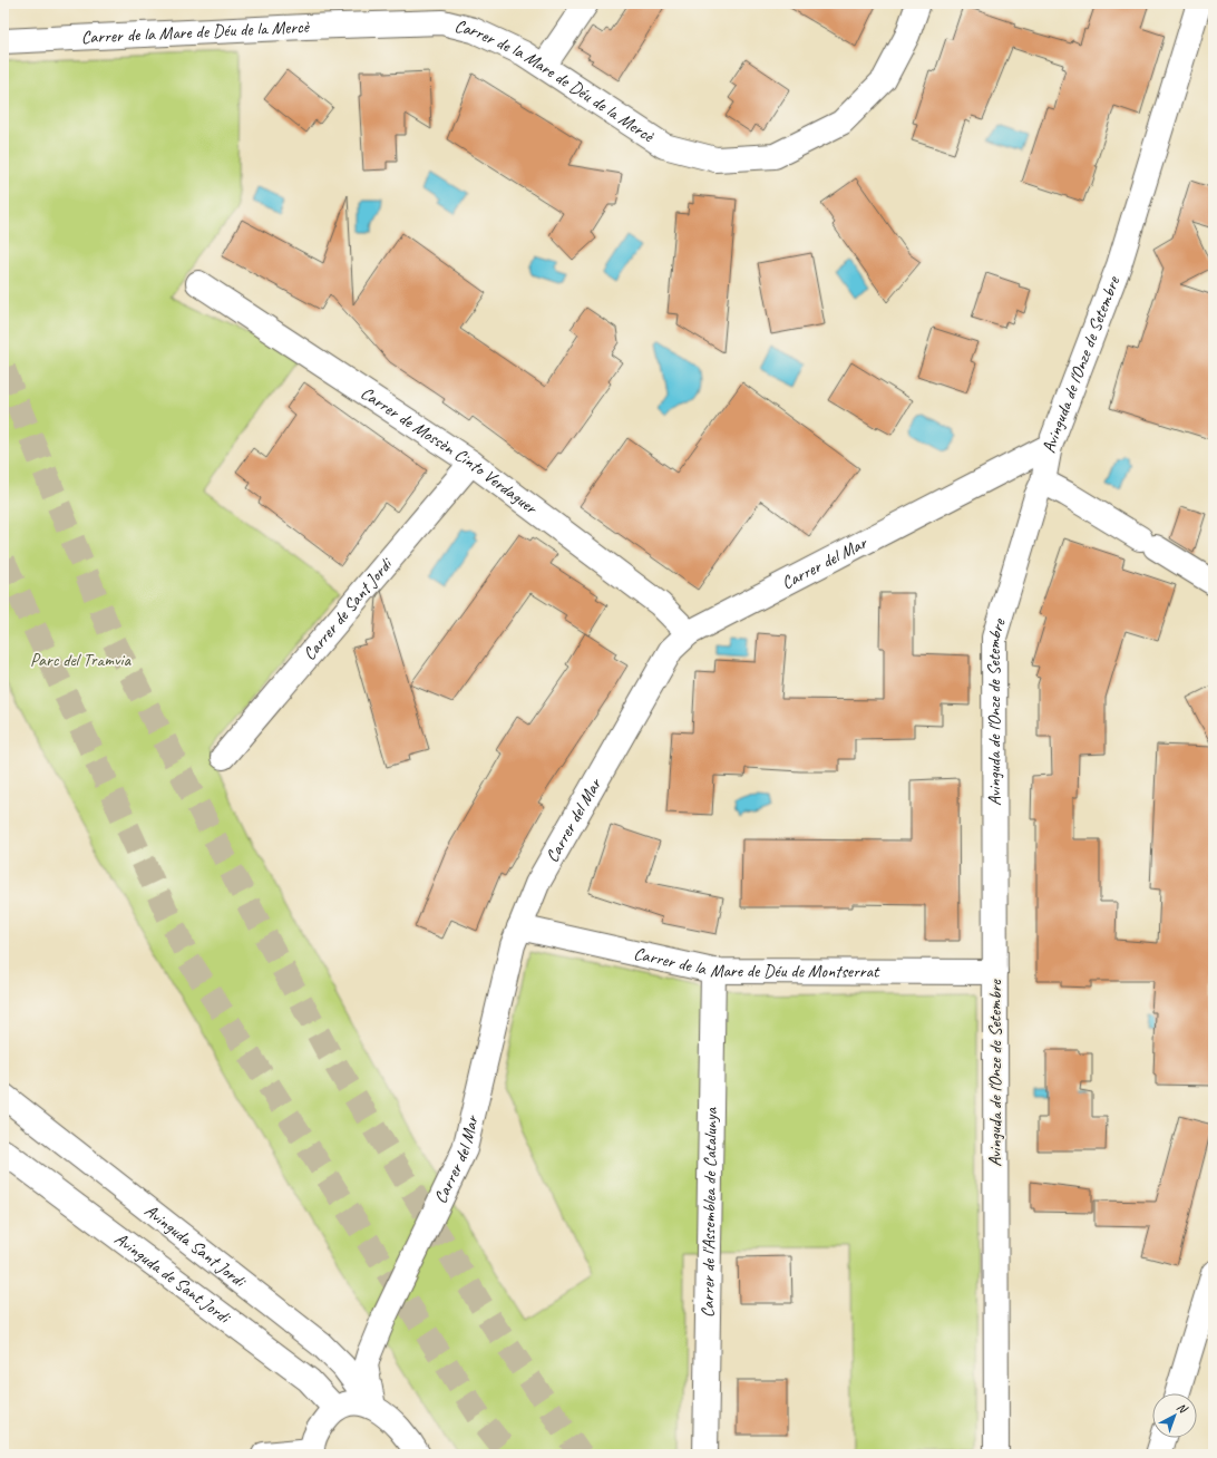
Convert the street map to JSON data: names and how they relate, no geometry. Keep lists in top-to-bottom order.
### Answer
{
  "streets": {
    "street": [
      "Carrer de la Mare de Déu de la Mercè",
      "Avinguda de l'Onze de Setembre",
      "Carrer de Mossèn Cinto Verdaguer",
      "Carrer del Mar",
      "Carrer de Sant Jordi",
      "Carrer de la Mare de Déu de Montserrat",
      "Carrer de l'Assemblea de Catalunya",
      "Avinguda Sant Jordi",
      "Avinguda de Sant Jordi"
    ]
  },
  "crossings": [
    ["Avinguda de l'Onze de Setembre", "Carrer del Mar"],
    ["Avinguda de l'Onze de Setembre", "Carrer de la Mare de Déu de Montserrat"],
    ["Carrer de Mossèn Cinto Verdaguer", "Carrer del Mar"],
    ["Carrer de Mossèn Cinto Verdaguer", "Carrer de Sant Jordi"],
    ["Carrer del Mar", "Carrer de la Mare de Déu de Montserrat"],
    ["Carrer del Mar", "Avinguda Sant Jordi"],
    ["Carrer de la Mare de Déu de Montserrat", "Carrer de l'Assemblea de Catalunya"]
  ],
  "parks": ["Parc del Tramvia"],
  "north": "top right"
}
